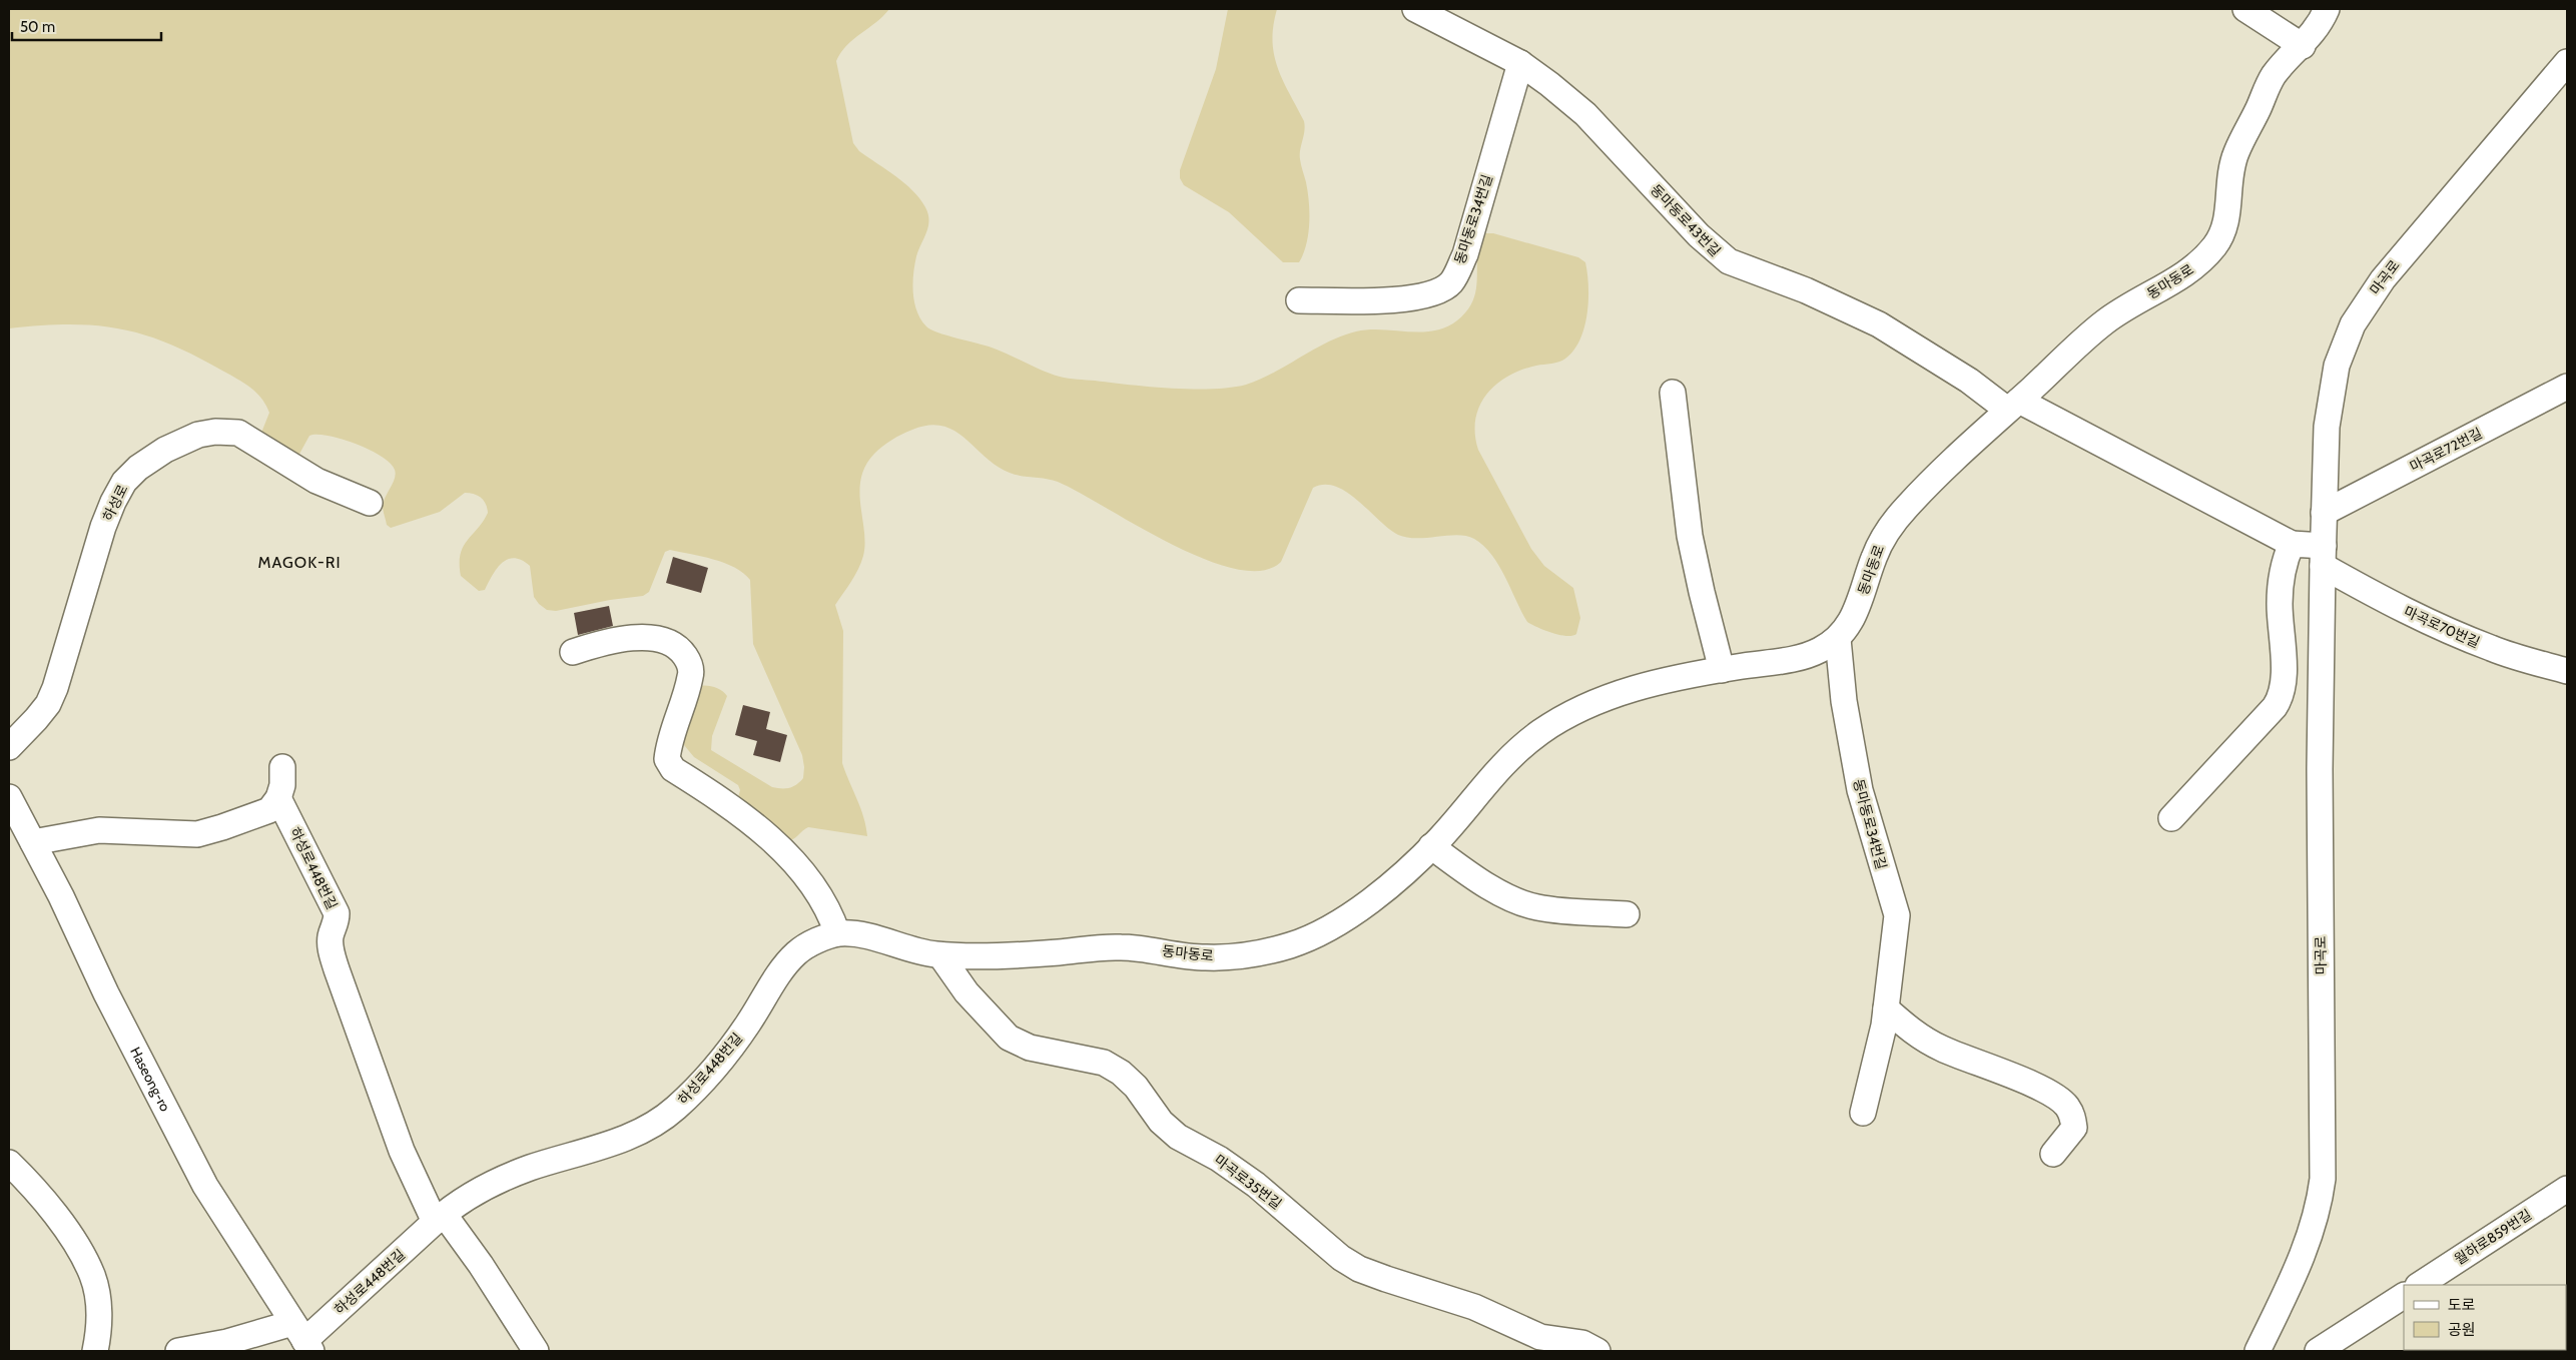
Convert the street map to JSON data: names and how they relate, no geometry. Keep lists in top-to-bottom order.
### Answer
{
  "streets": {
    "street": [
      "동마동로34번길",
      "동마동로43번길",
      "마곡로",
      "동마동로",
      "마곡로72번길",
      "하성로",
      "마곡로70번길",
      "하성로448번길",
      "Haseong-ro",
      "마곡로35번길",
      "월하로859번길"
    ]
  },
  "crossings": [
    ["동마동로34번길", "동마동로43번길"],
    ["동마동로34번길", "동마동로"],
    ["동마동로43번길", "동마동로"],
    ["마곡로", "마곡로72번길"],
    ["마곡로", "마곡로70번길"],
    ["동마동로", "하성로448번길"],
    ["동마동로", "마곡로35번길"],
    ["하성로448번길", "Haseong-ro"],
    ["하성로448번길", "마곡로35번길"]
  ],
  "districts": ["MAGOK-RI"],
  "legend": ["도로", "공원"],
  "scale_bar": "50 m"
}
